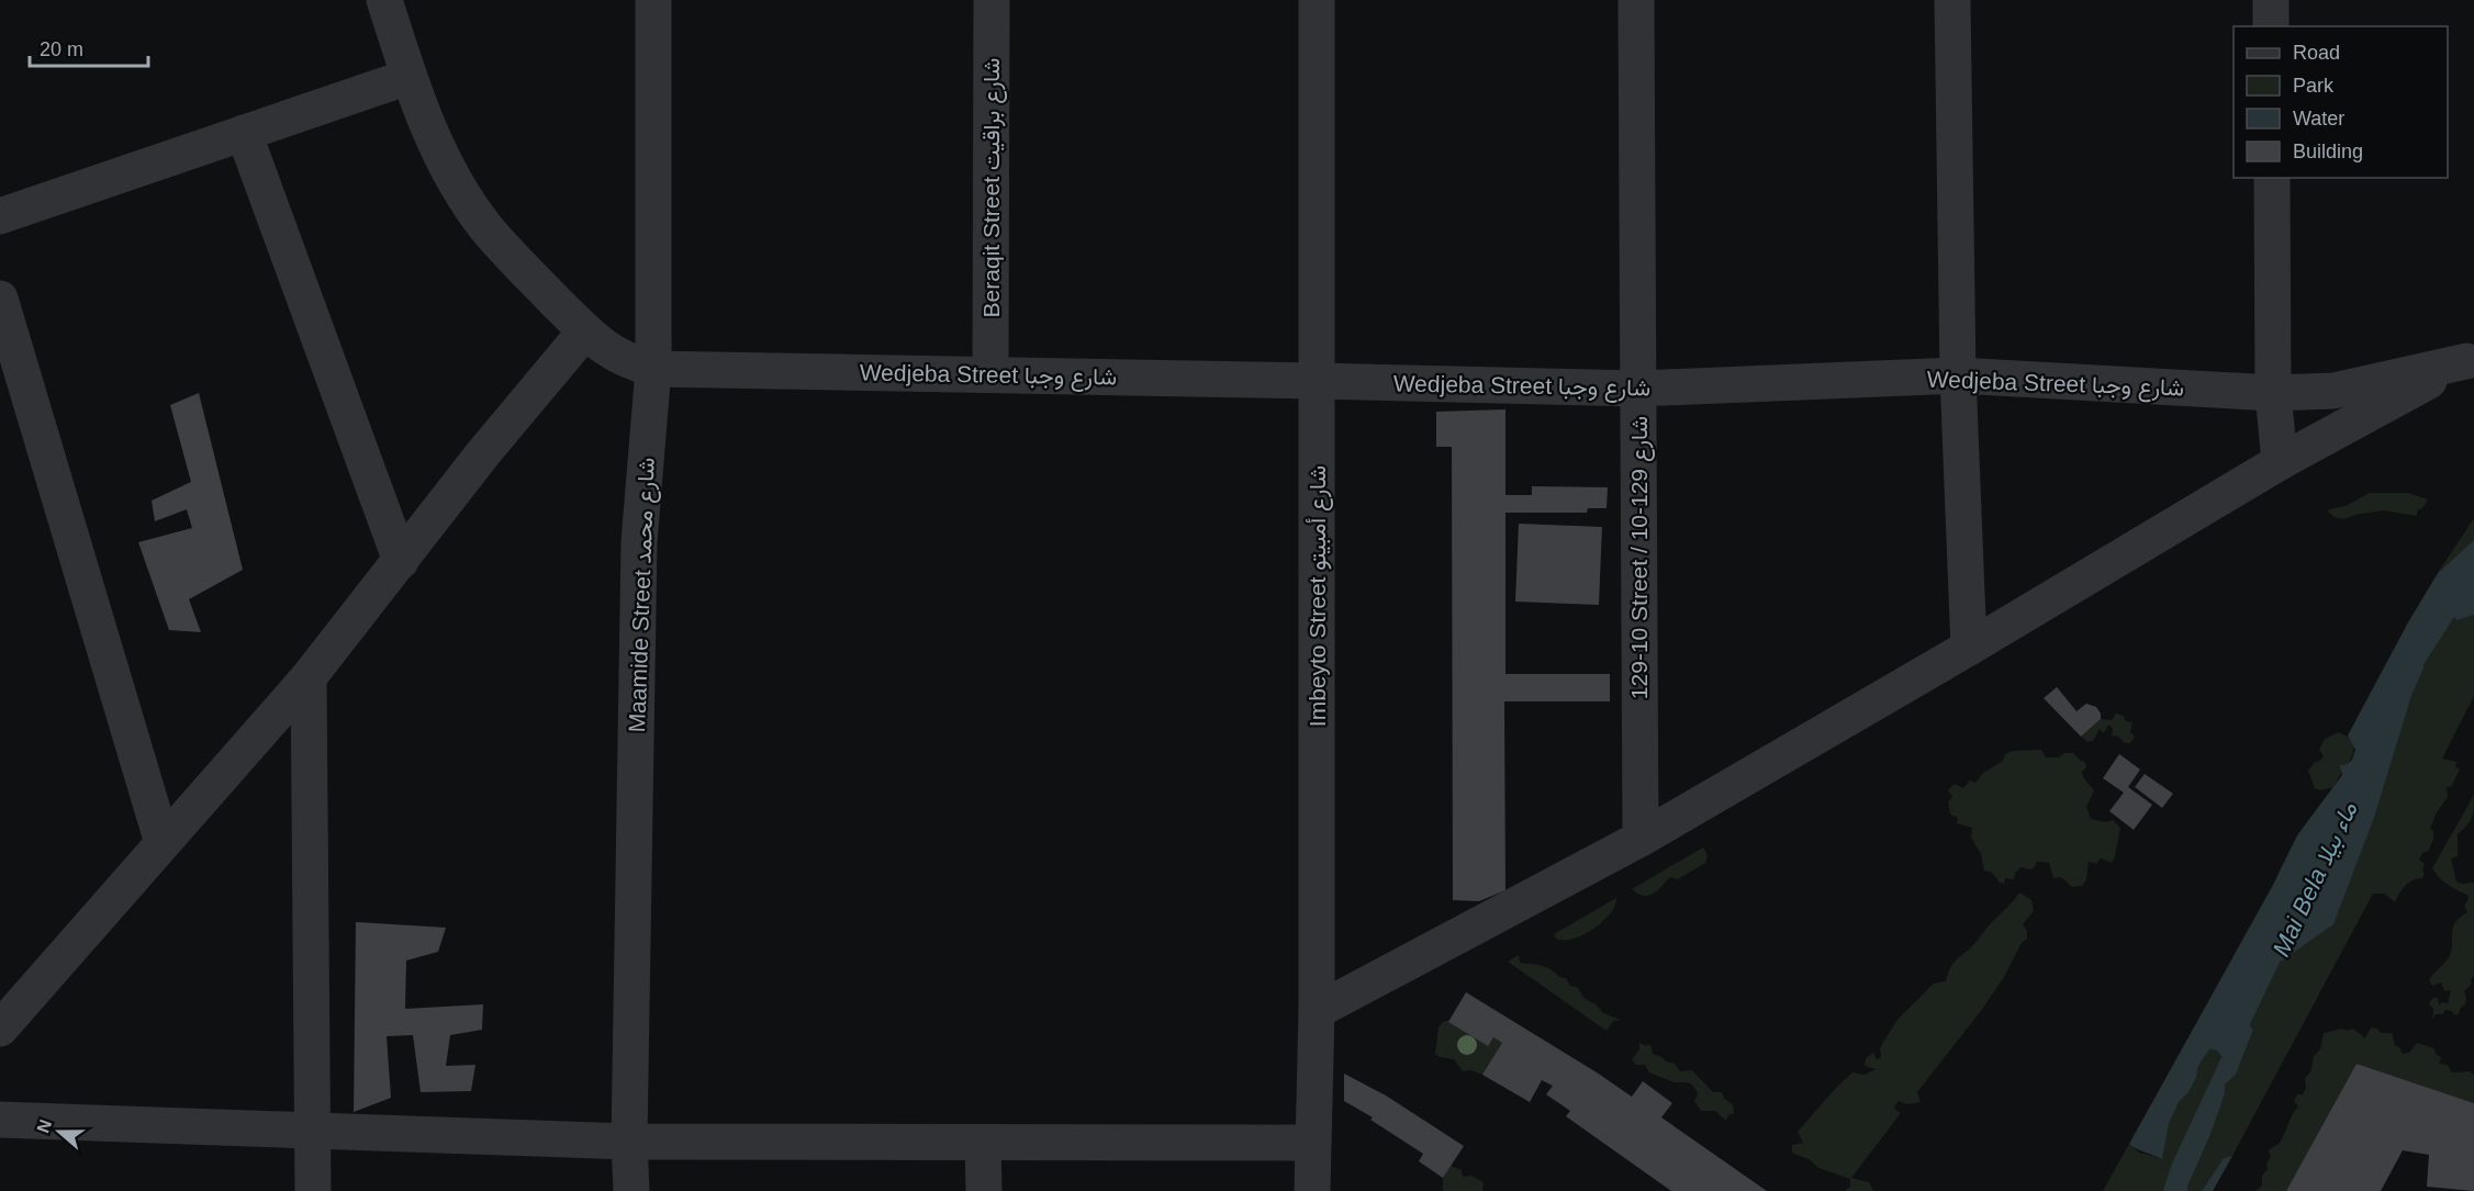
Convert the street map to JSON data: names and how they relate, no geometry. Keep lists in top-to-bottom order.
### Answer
{
  "streets": {
    "street": [
      "Beraqit Street شارع براقيت",
      "Wedjeba Street شارع وجبا",
      "129-10 Street / شارع 129-10",
      "Maamide Street شارع محمد",
      "Imbeyto Street شارع أمبيتو"
    ]
  },
  "crossings": [
    ["Beraqit Street شارع براقيت", "Wedjeba Street شارع وجبا"],
    ["Wedjeba Street شارع وجبا", "129-10 Street / شارع 129-10"],
    ["Wedjeba Street شارع وجبا", "Maamide Street شارع محمد"],
    ["Wedjeba Street شارع وجبا", "Imbeyto Street شارع أمبيتو"]
  ],
  "water": ["Mai Bela ماء بيلا"],
  "legend": [
    "Road",
    "Park",
    "Water",
    "Building"
  ],
  "scale_bar": "20 m",
  "north": "left"
}
